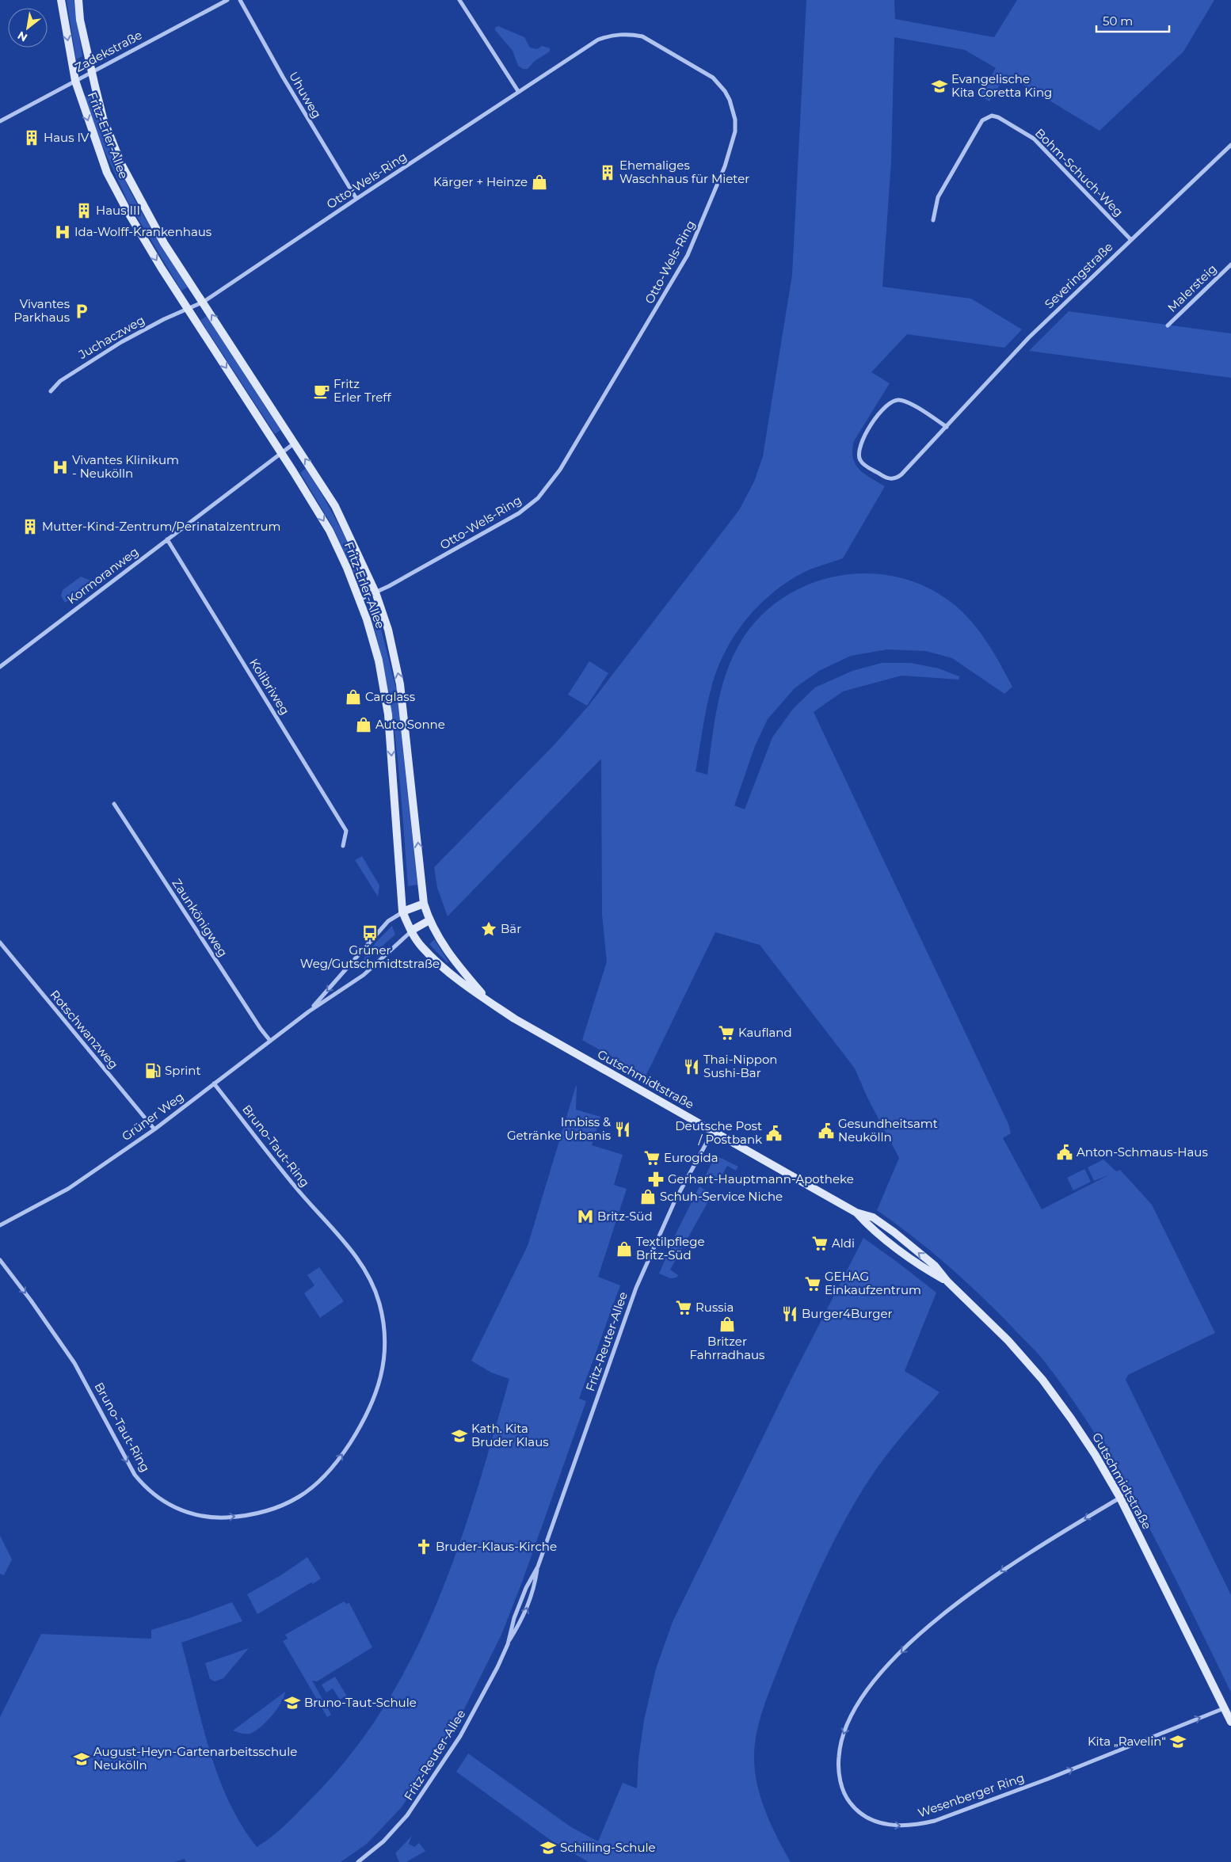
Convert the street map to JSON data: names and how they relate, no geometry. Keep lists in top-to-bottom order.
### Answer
{
  "streets": {
    "street": [
      "Zadekstraße",
      "Uhuweg",
      "Fritz-Erler-Allee",
      "Bohm-Schuch-Weg",
      "Otto-Wels-Ring",
      "Severingstraße",
      "Malersteig",
      "Juchaczweg",
      "Kormoranweg",
      "Kolibriweg",
      "Zaunkönigweg",
      "Rotschwanzweg",
      "Gutschmidtstraße",
      "Grüner Weg",
      "Bruno-Taut-Ring",
      "Fritz-Reuter-Allee",
      "Wesenberger Ring"
    ]
  },
  "crossings": [
    ["Zadekstraße", "Fritz-Erler-Allee"],
    ["Uhuweg", "Otto-Wels-Ring"],
    ["Fritz-Erler-Allee", "Otto-Wels-Ring"],
    ["Fritz-Erler-Allee", "Juchaczweg"],
    ["Fritz-Erler-Allee", "Kormoranweg"],
    ["Fritz-Erler-Allee", "Gutschmidtstraße"],
    ["Fritz-Erler-Allee", "Grüner Weg"],
    ["Bohm-Schuch-Weg", "Severingstraße"],
    ["Kormoranweg", "Kolibriweg"],
    ["Zaunkönigweg", "Grüner Weg"],
    ["Rotschwanzweg", "Grüner Weg"],
    ["Gutschmidtstraße", "Grüner Weg"],
    ["Gutschmidtstraße", "Fritz-Reuter-Allee"],
    ["Gutschmidtstraße", "Wesenberger Ring"],
    ["Grüner Weg", "Bruno-Taut-Ring"]
  ],
  "places": {
    "school or university": [
      "Evangelische Kita Coretta King",
      "Kath. Kita Bruder Klaus",
      "Bruno-Taut-Schule",
      "Kita „Ravelin“",
      "August-Heyn-Gartenarbeitsschule Neukölln",
      "Schilling-Schule"
    ],
    "building": [
      "Haus IV",
      "Ehemaliges Waschhaus für Mieter",
      "Haus III",
      "Mutter-Kind-Zentrum/Perinatalzentrum"
    ],
    "shop": [
      "Kärger + Heinze",
      "Carglass",
      "Auto Sonne",
      "Schuh-Service Niche",
      "Textilpflege Britz-Süd",
      "Britzer Fahrradhaus"
    ],
    "hospital": ["Ida-Wolff-Krankenhaus", "Vivantes Klinikum - Neukölln"],
    "parking": ["Vivantes Parkhaus"],
    "cafe": ["Fritz Erler Treff"],
    "place": ["Bär"],
    "bus stop": ["Grüner Weg/Gutschmidtstraße"],
    "supermarket": [
      "Kaufland",
      "Eurogida",
      "Aldi",
      "GEHAG Einkaufzentrum",
      "Russia"
    ],
    "restaurant": ["Thai-Nippon Sushi-Bar", "Imbiss & Getränke Urbanis", "Burger4Burger"],
    "fuel station": ["Sprint"],
    "public building": ["Gesundheitsamt Neukölln", "Deutsche Post / Postbank", "Anton-Schmaus-Haus"],
    "pharmacy": ["Gerhart-Hauptmann-Apotheke"],
    "metro station": ["Britz-Süd"],
    "church": ["Bruder-Klaus-Kirche"]
  },
  "scale_bar": "50 m",
  "north": "bottom left"
}
